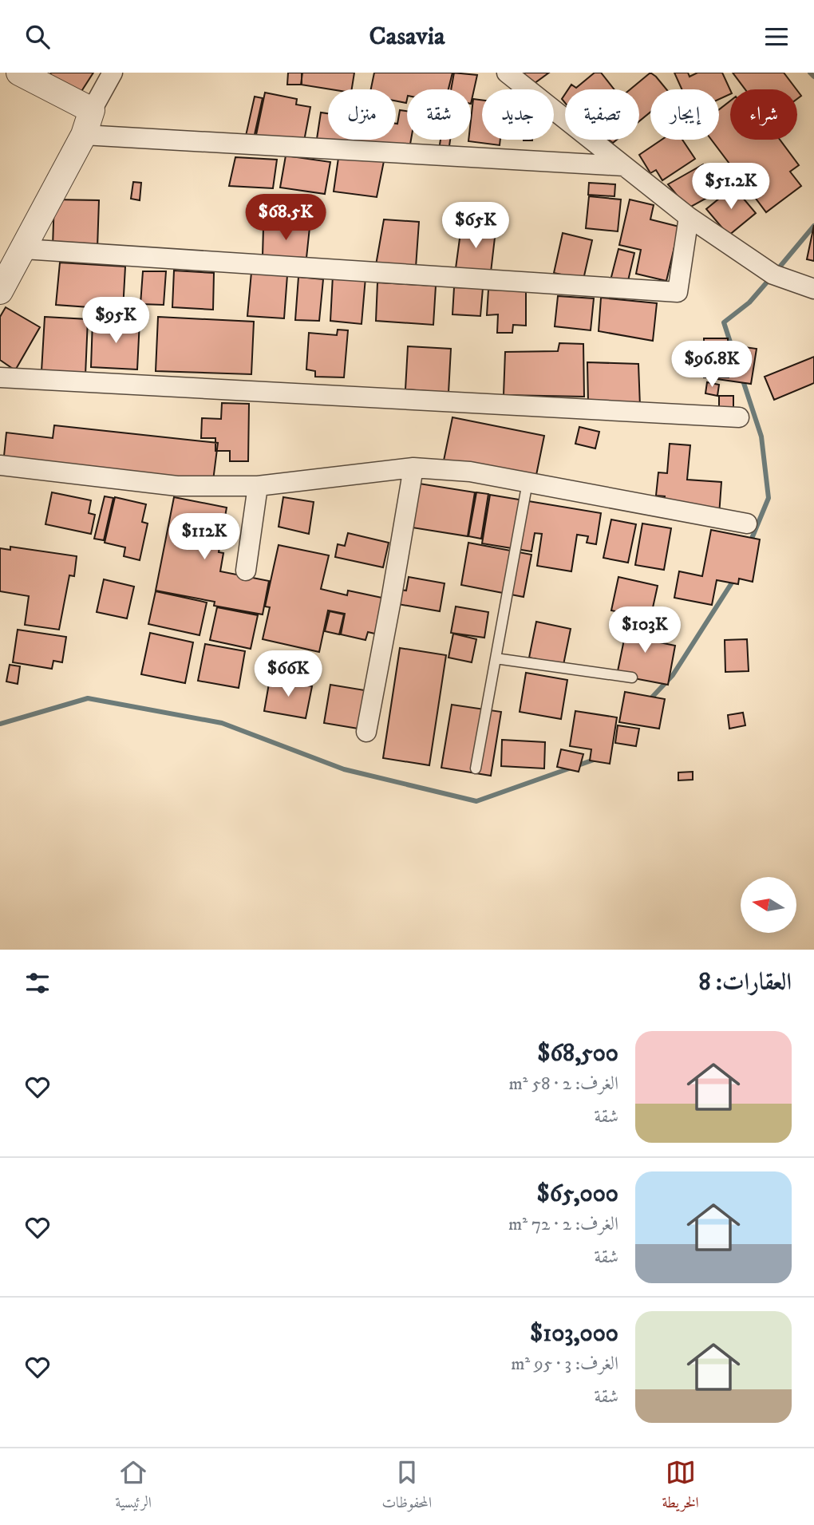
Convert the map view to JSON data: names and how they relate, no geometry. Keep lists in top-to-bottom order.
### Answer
{
  "north": "left",
  "page": {
    "header": "Casavia",
    "chip": [
      "شراء",
      "إيجار",
      "تصفية",
      "جديد",
      "شقة",
      "منزل"
    ],
    "price": [
      "$51.2K",
      "$68.5K",
      "$65K",
      "$95K",
      "$96.8K",
      "$112K",
      "$103K",
      "$66K"
    ],
    "heading": "العقارات: 8",
    "list": [
      {
        "name": "$68,500",
        "note": "الغرف: 2 · 58 m² · شقة"
      },
      {
        "name": "$65,000",
        "note": "الغرف: 2 · 72 m² · شقة"
      },
      {
        "name": "$103,000",
        "note": "الغرف: 3 · 95 m² · شقة"
      }
    ],
    "tabs": ["الخريطة", "المحفوظات", "الرئيسية"]
  }
}
